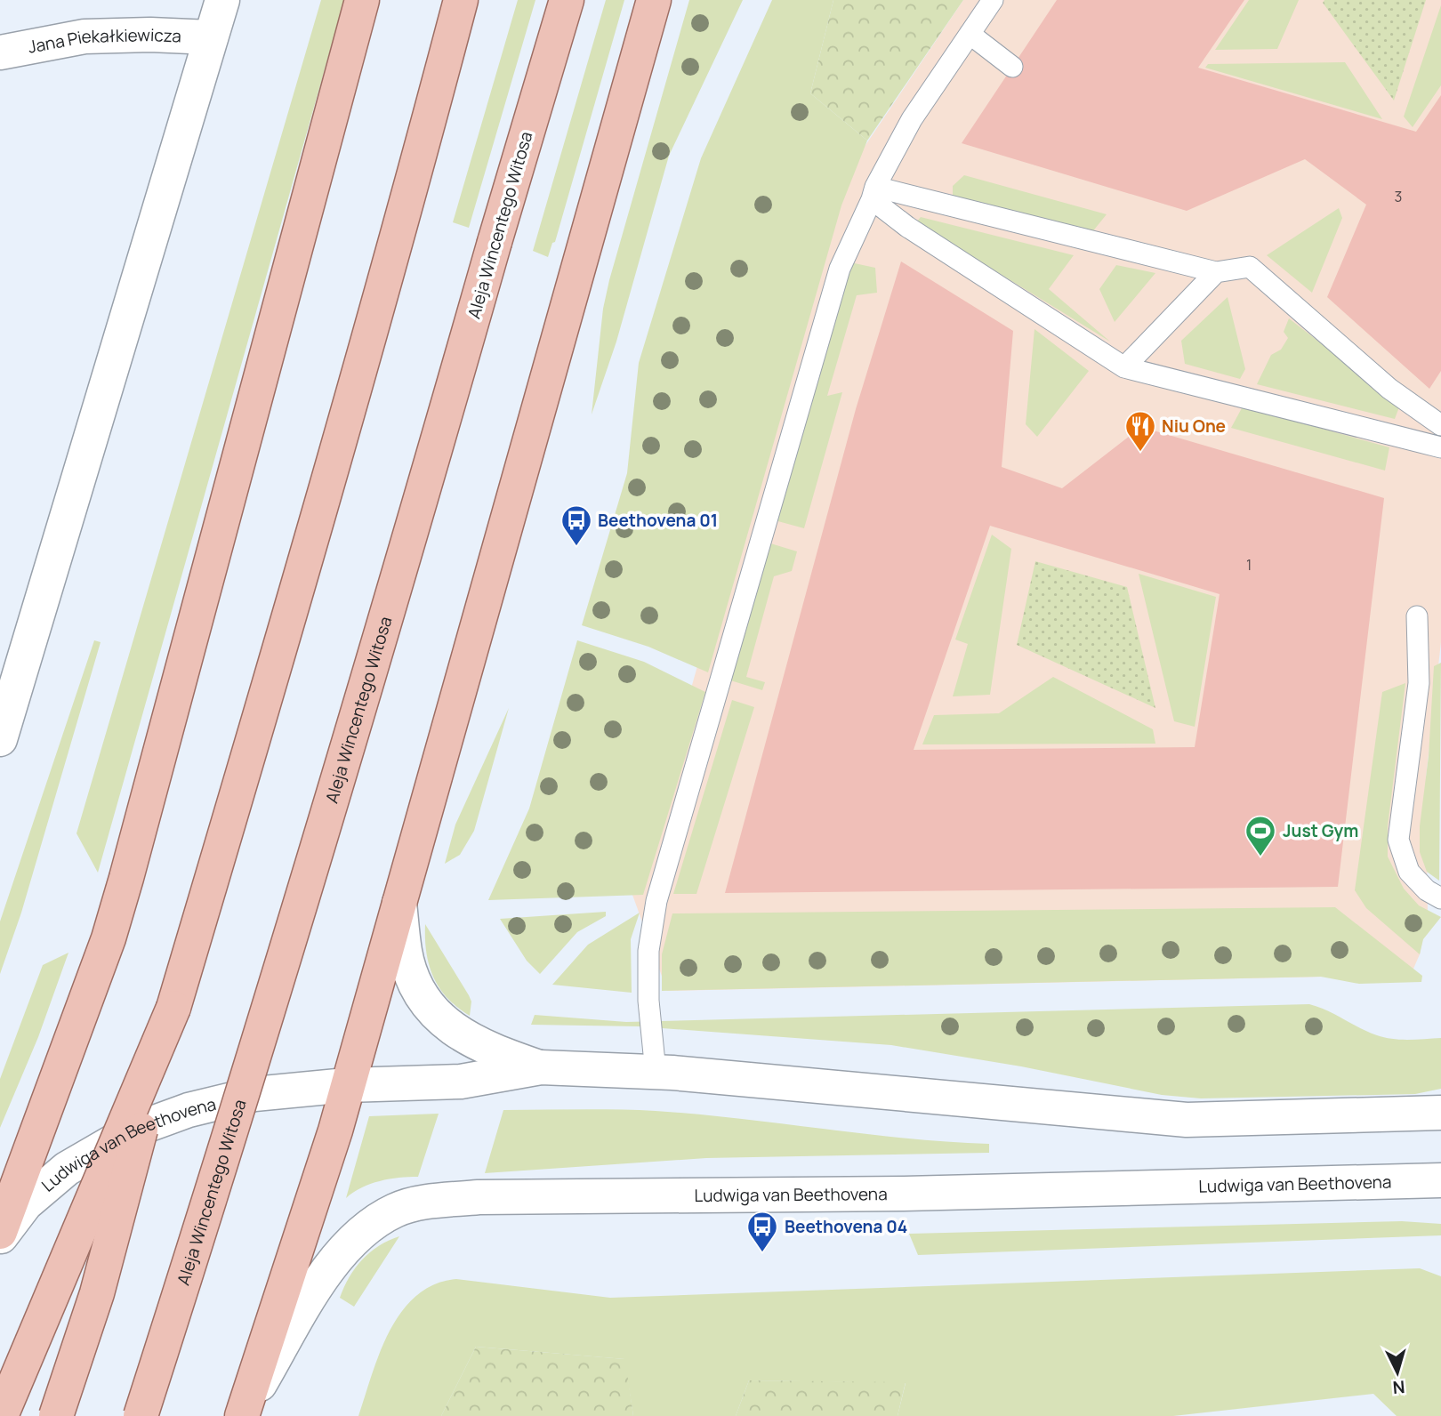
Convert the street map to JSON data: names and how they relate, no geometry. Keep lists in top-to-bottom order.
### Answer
{
  "streets": {
    "main road": ["Aleja Wincentego Witosa"],
    "street": ["Jana Piekałkiewicza", "Ludwiga van Beethovena"]
  },
  "places": {
    "restaurant": ["Niu One"],
    "bus stop": ["Beethovena 01", "Beethovena 04"],
    "sports": ["Just Gym"]
  },
  "house_numbers": ["3", "1"],
  "north": "bottom"
}
